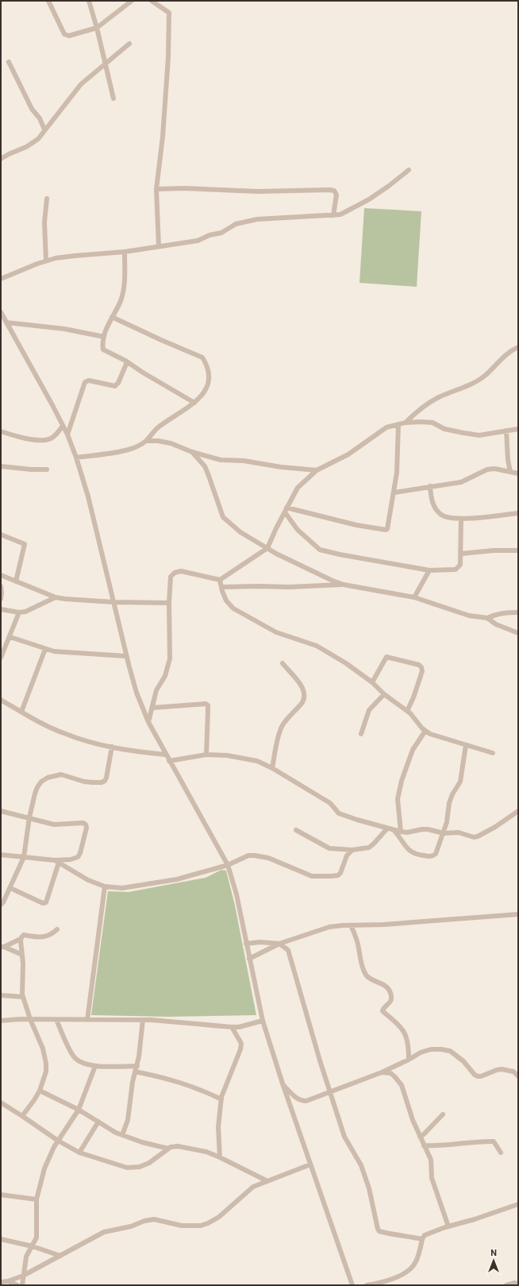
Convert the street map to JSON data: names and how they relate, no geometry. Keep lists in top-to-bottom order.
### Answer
{
  "north": "top"
}
